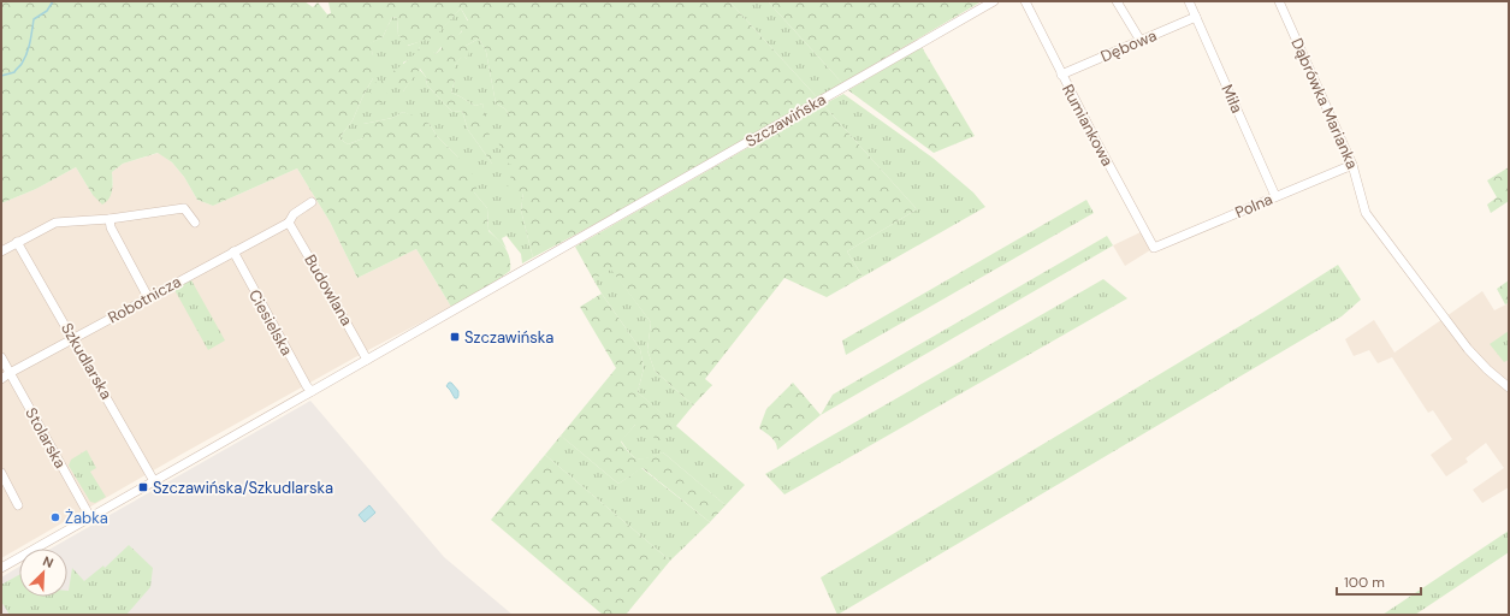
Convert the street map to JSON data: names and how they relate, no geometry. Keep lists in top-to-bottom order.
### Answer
{
  "streets": {
    "street": [
      "Dębowa",
      "Miła",
      "Dąbrówka Marianka",
      "Szczawińska",
      "Rumiankowa",
      "Polna",
      "Budowlana",
      "Robotnicza",
      "Ciesielska",
      "Szkudlarska",
      "Stolarska"
    ]
  },
  "crossings": [
    ["Dębowa", "Miła"],
    ["Dębowa", "Rumiankowa"],
    ["Miła", "Polna"],
    ["Dąbrówka Marianka", "Polna"],
    ["Szczawińska", "Budowlana"],
    ["Szczawińska", "Ciesielska"],
    ["Szczawińska", "Szkudlarska"],
    ["Szczawińska", "Stolarska"],
    ["Rumiankowa", "Polna"],
    ["Budowlana", "Robotnicza"],
    ["Robotnicza", "Ciesielska"],
    ["Robotnicza", "Szkudlarska"],
    ["Robotnicza", "Stolarska"]
  ],
  "places": {
    "transit": ["Szczawińska", "Szczawińska/Szkudlarska"],
    "other": ["Żabka"]
  },
  "scale_bar": "100 m",
  "north": "top right"
}
